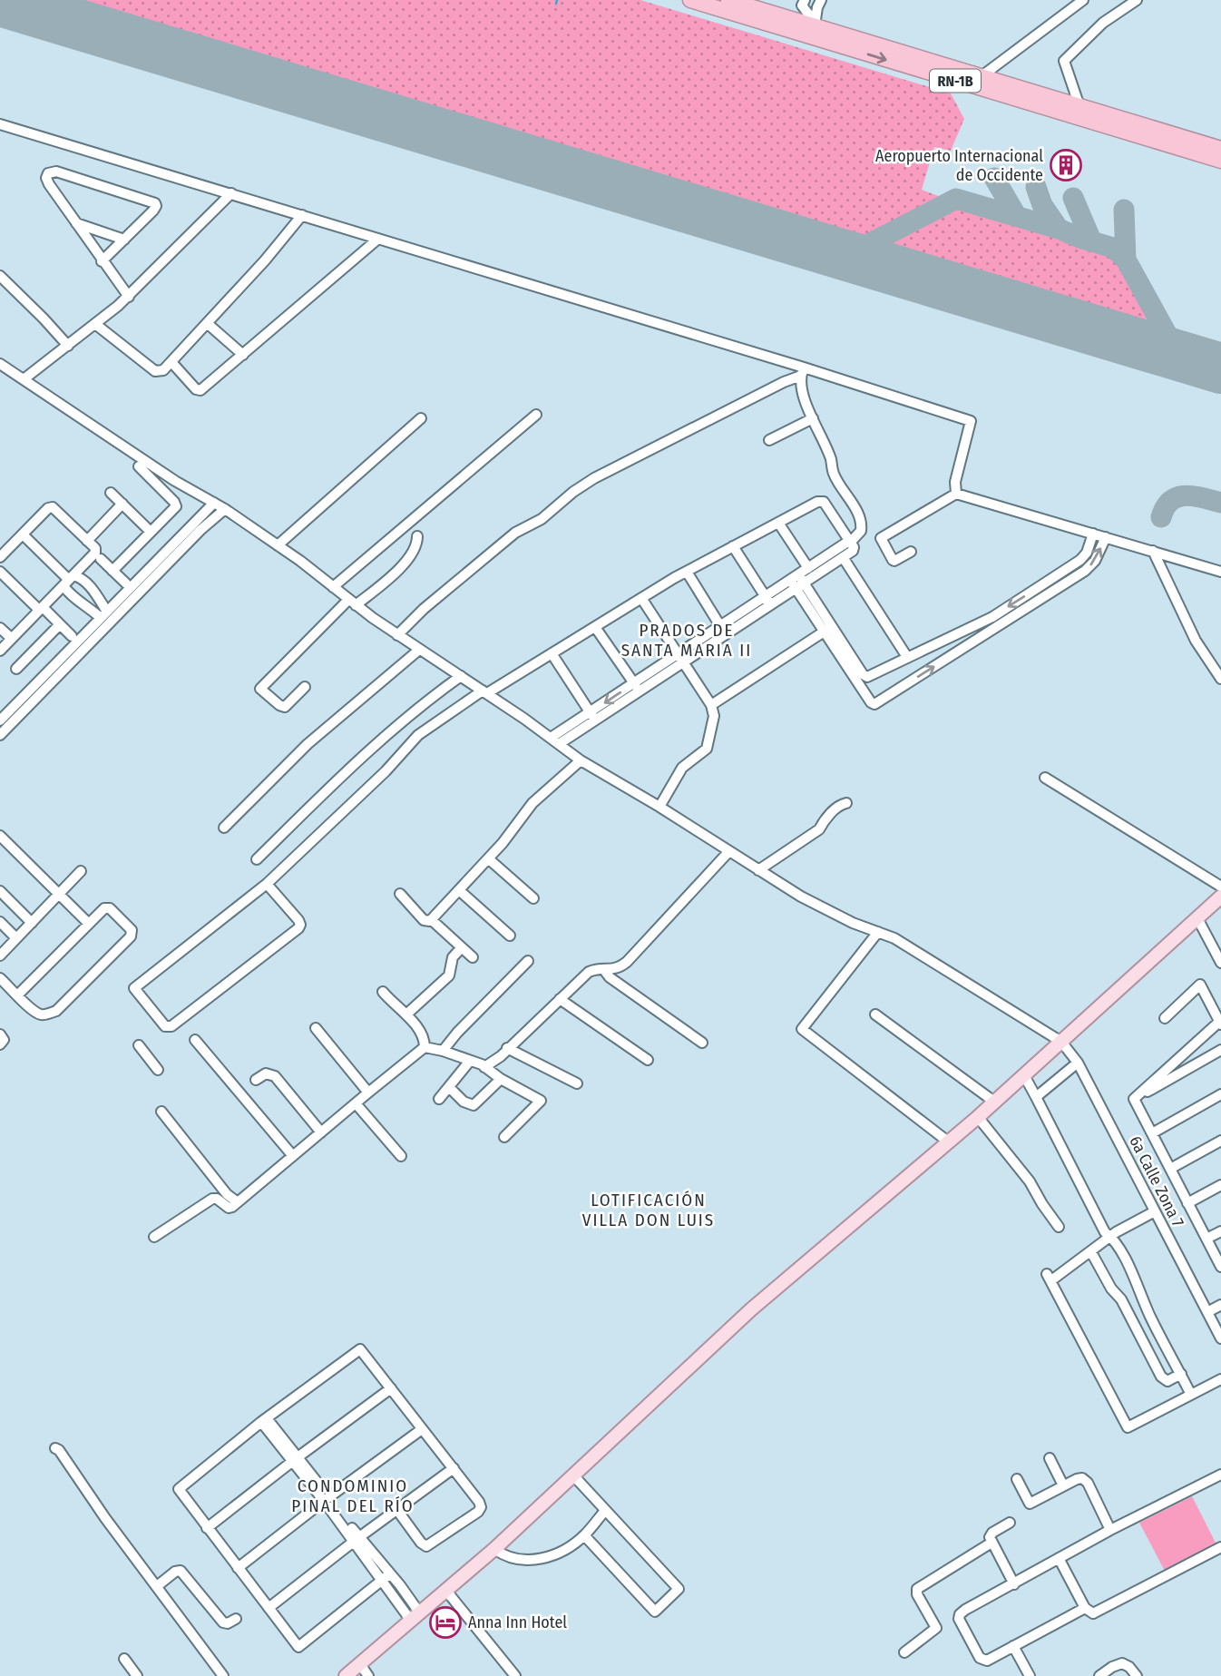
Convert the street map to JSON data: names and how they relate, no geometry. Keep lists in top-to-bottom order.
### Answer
{
  "streets": {
    "highway": ["RN-1B"],
    "street": ["6a Calle Zona 7"]
  },
  "districts": ["PRADOS DE SANTA MARIA II", "LOTIFICACIÓN VILLA DON LUIS", "CONDOMINIO PINAL DEL RÍO"],
  "places": {
    "building": ["Aeropuerto Internacional de Occidente"],
    "hotel": ["Anna Inn Hotel"]
  }
}
